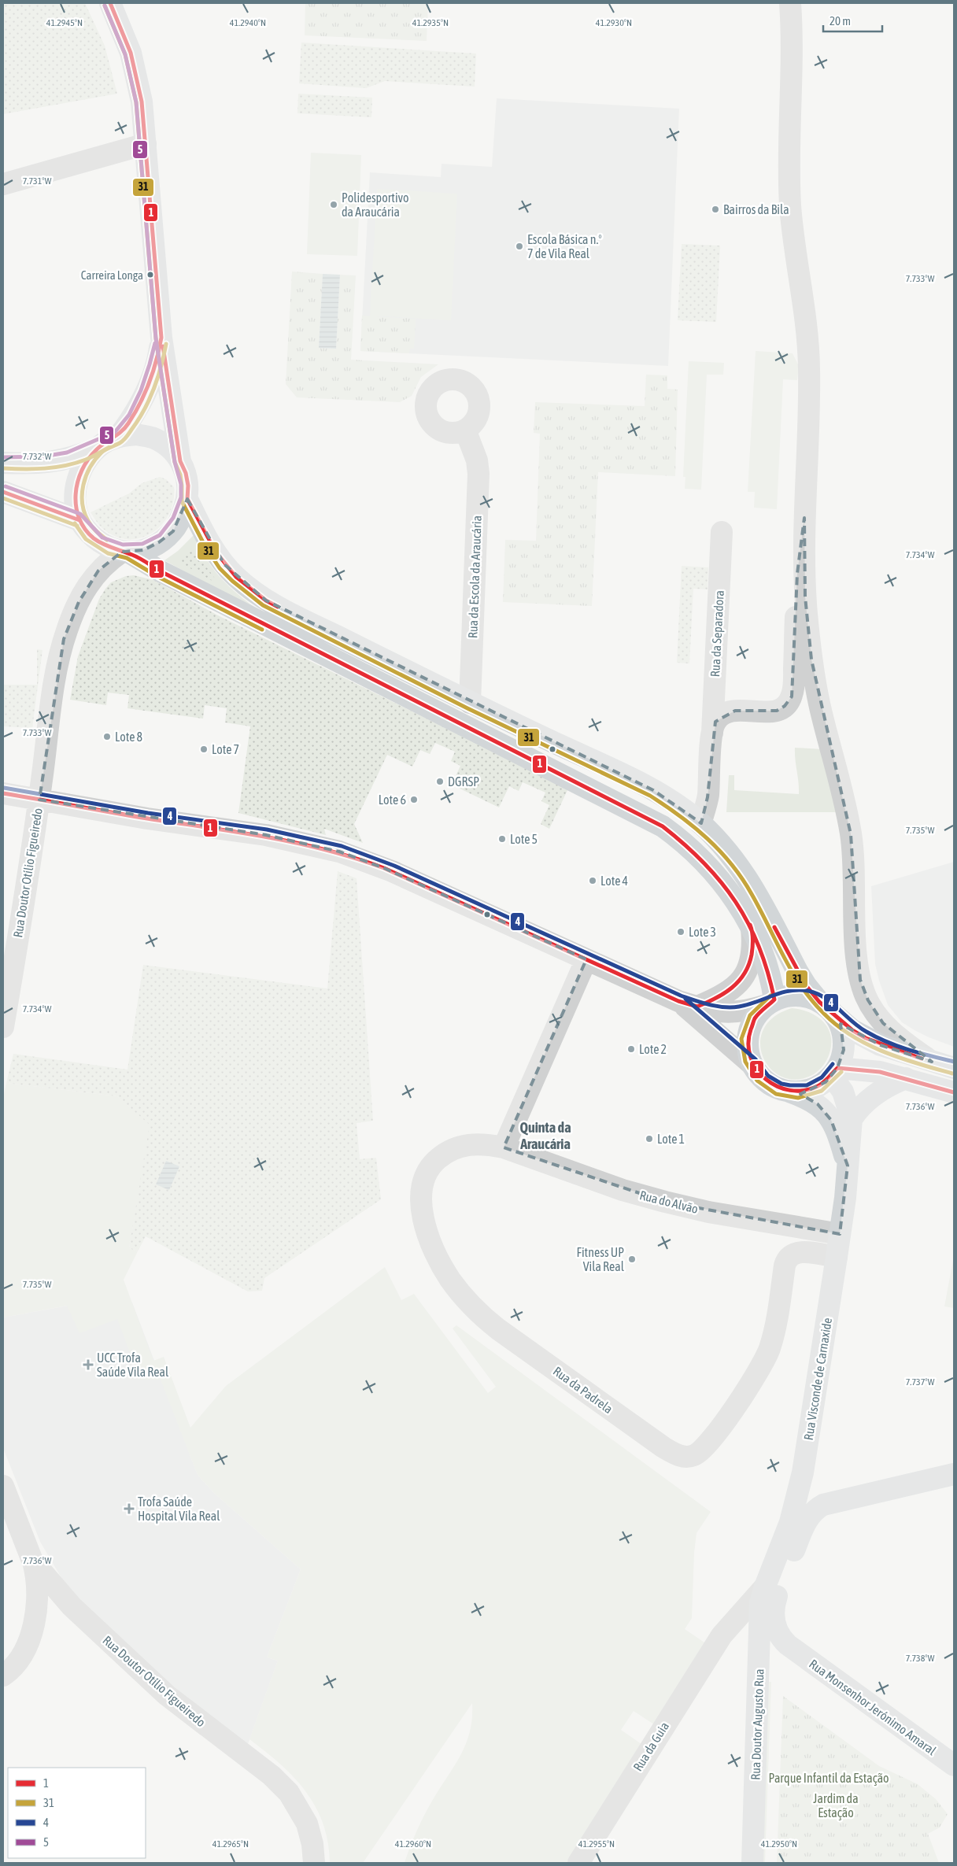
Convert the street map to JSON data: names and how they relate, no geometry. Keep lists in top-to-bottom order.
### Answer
{
  "streets": {
    "main road": ["Rua Visconde de Carnaxide", "Rua Monsenhor Jerónimo Amaral", "Rua Doutor Augusto Rua"],
    "street": [
      "Rua da Escola da Araucária",
      "Rua da Separadora",
      "Rua Doutor Otílio Figueiredo",
      "Rua do Alvão",
      "Rua da Padrela",
      "Rua da Guia"
    ]
  },
  "crossings": [
    ["Rua do Alvão", "Rua Visconde de Carnaxide"],
    ["Rua do Alvão", "Rua da Padrela"],
    ["Rua Visconde de Carnaxide", "Rua da Padrela"],
    ["Rua Visconde de Carnaxide", "Rua Doutor Augusto Rua"],
    ["Rua Visconde de Carnaxide", "Rua da Guia"],
    ["Rua Doutor Augusto Rua", "Rua da Guia"]
  ],
  "districts": ["Quinta da Araucária"],
  "parks": ["Parque Infantil da Estação", "Jardim da Estação"],
  "places": {
    "other": [
      "Polidesportivo da Araucária",
      "Bairros da Bila",
      "Escola Básica n.º 7 de Vila Real",
      "Carreira Longa",
      "Lote 8",
      "Lote 7",
      "DGRSP",
      "Lote 6",
      "Lote 5",
      "Lote 4",
      "Lote 3",
      "Lote 2",
      "Lote 1",
      "Fitness UP Vila Real"
    ],
    "health": ["UCC Trofa Saúde Vila Real", "Trofa Saúde Hospital Vila Real"]
  },
  "lines": [
    "transit line 1",
    "transit line 31",
    "transit line 5",
    "transit line 4"
  ],
  "legend": [
    "1",
    "31",
    "4",
    "5"
  ],
  "scale_bar": "20 m",
  "coordinates": [
    "41.2940°N",
    "41.2930°N",
    "41.2945°N",
    "41.2935°N",
    "7.731°W",
    "7.733°W",
    "7.732°W",
    "7.734°W",
    "7.735°W",
    "7.736°W",
    "7.737°W",
    "7.738°W",
    "41.2965°N",
    "41.2960°N",
    "41.2955°N",
    "41.2950°N"
  ]
}
